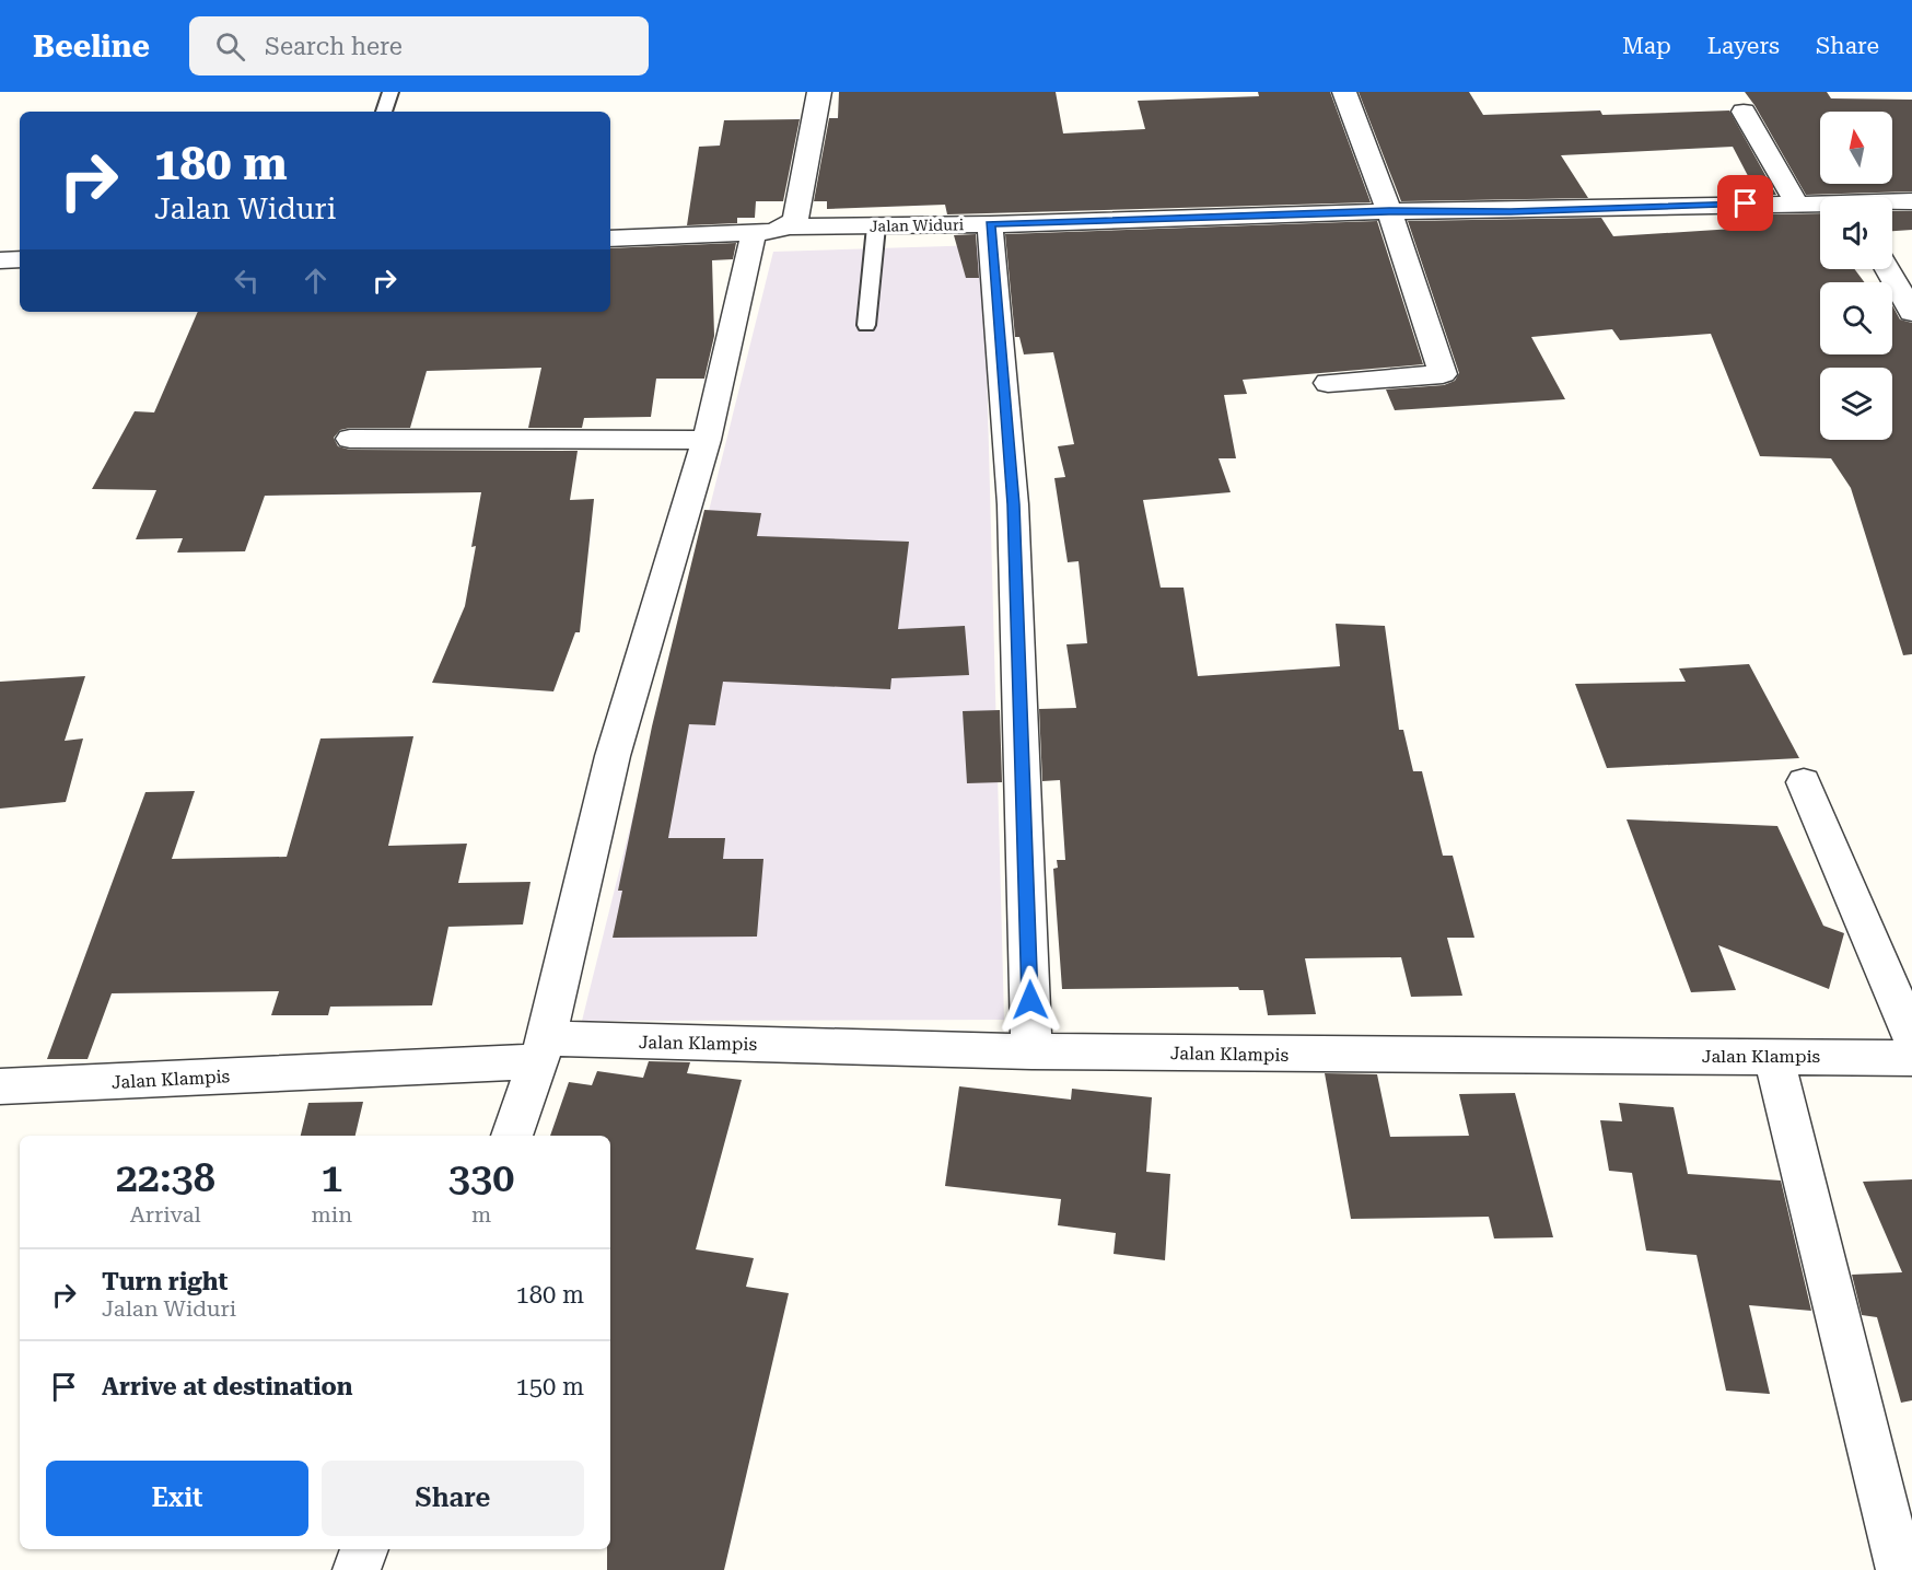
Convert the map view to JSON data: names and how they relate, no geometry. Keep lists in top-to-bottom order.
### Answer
{
  "streets": {
    "street": ["Jalan Widuri", "Jalan Klampis"]
  },
  "north": "top",
  "page": {
    "header": "Beeline",
    "search": "Search here",
    "nav": ["Map", "Layers", "Share"],
    "turn": ["180 m", "Jalan Widuri"],
    "eta": [
      "22:38",
      "Arrival",
      "1",
      "min",
      "330",
      "m"
    ],
    "list": [
      {
        "name": "Turn right",
        "note": "Jalan Widuri",
        "value": "180 m"
      },
      {
        "name": "Arrive at destination",
        "value": "150 m"
      }
    ],
    "buttons": ["Exit", "Share"]
  }
}
